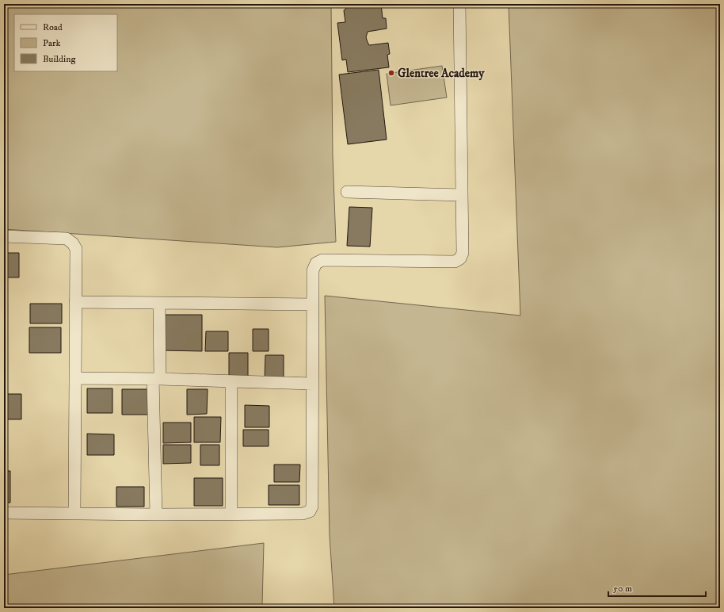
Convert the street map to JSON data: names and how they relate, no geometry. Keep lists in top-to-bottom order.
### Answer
{
  "places": ["Glentree Academy"],
  "legend": ["Road", "Park", "Building"],
  "scale_bar": "50 m"
}
